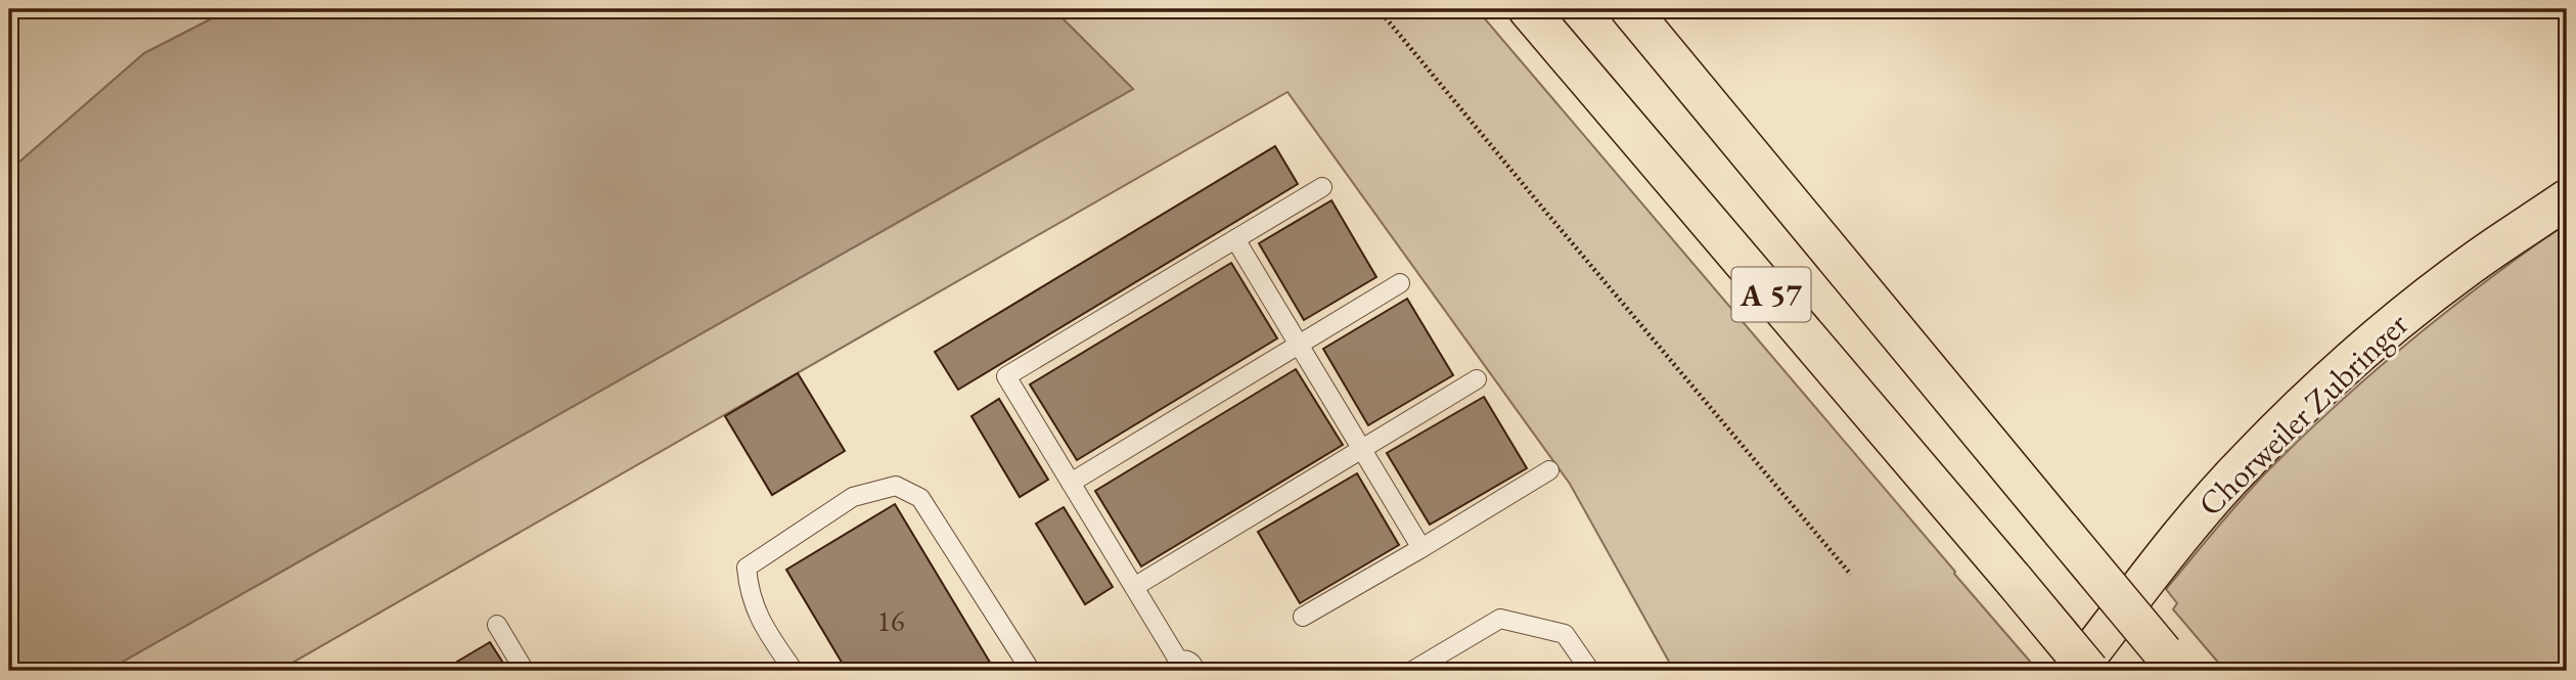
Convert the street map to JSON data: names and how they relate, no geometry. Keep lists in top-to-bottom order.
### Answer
{
  "streets": {
    "highway": ["A 57", "Chorweiler Zubringer"]
  },
  "house_numbers": ["16"]
}
